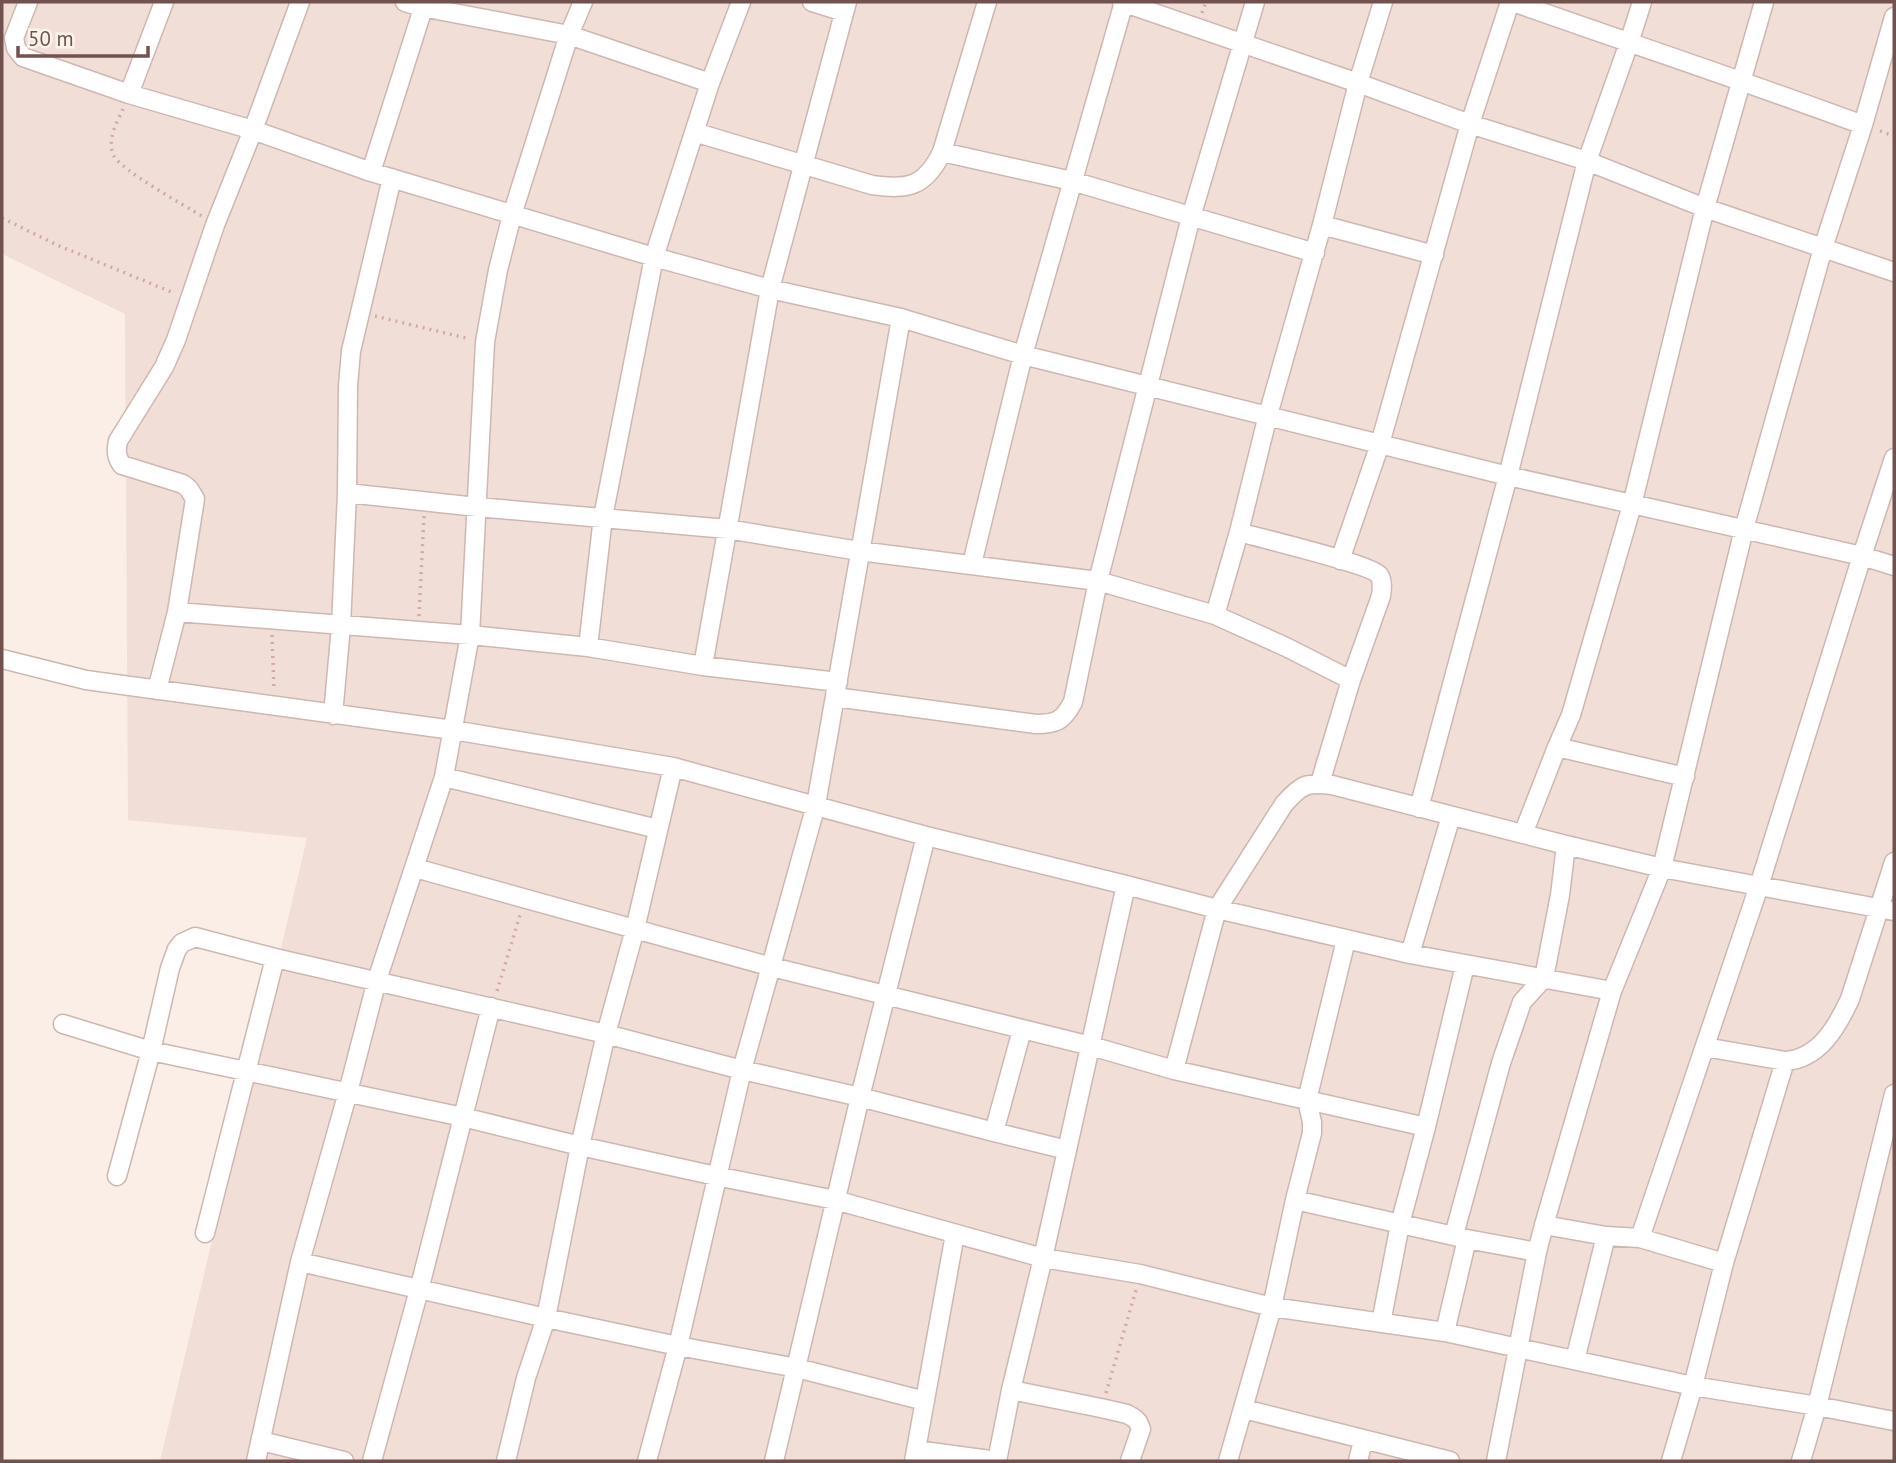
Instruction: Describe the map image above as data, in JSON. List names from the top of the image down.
{
  "scale_bar": "50 m"
}
